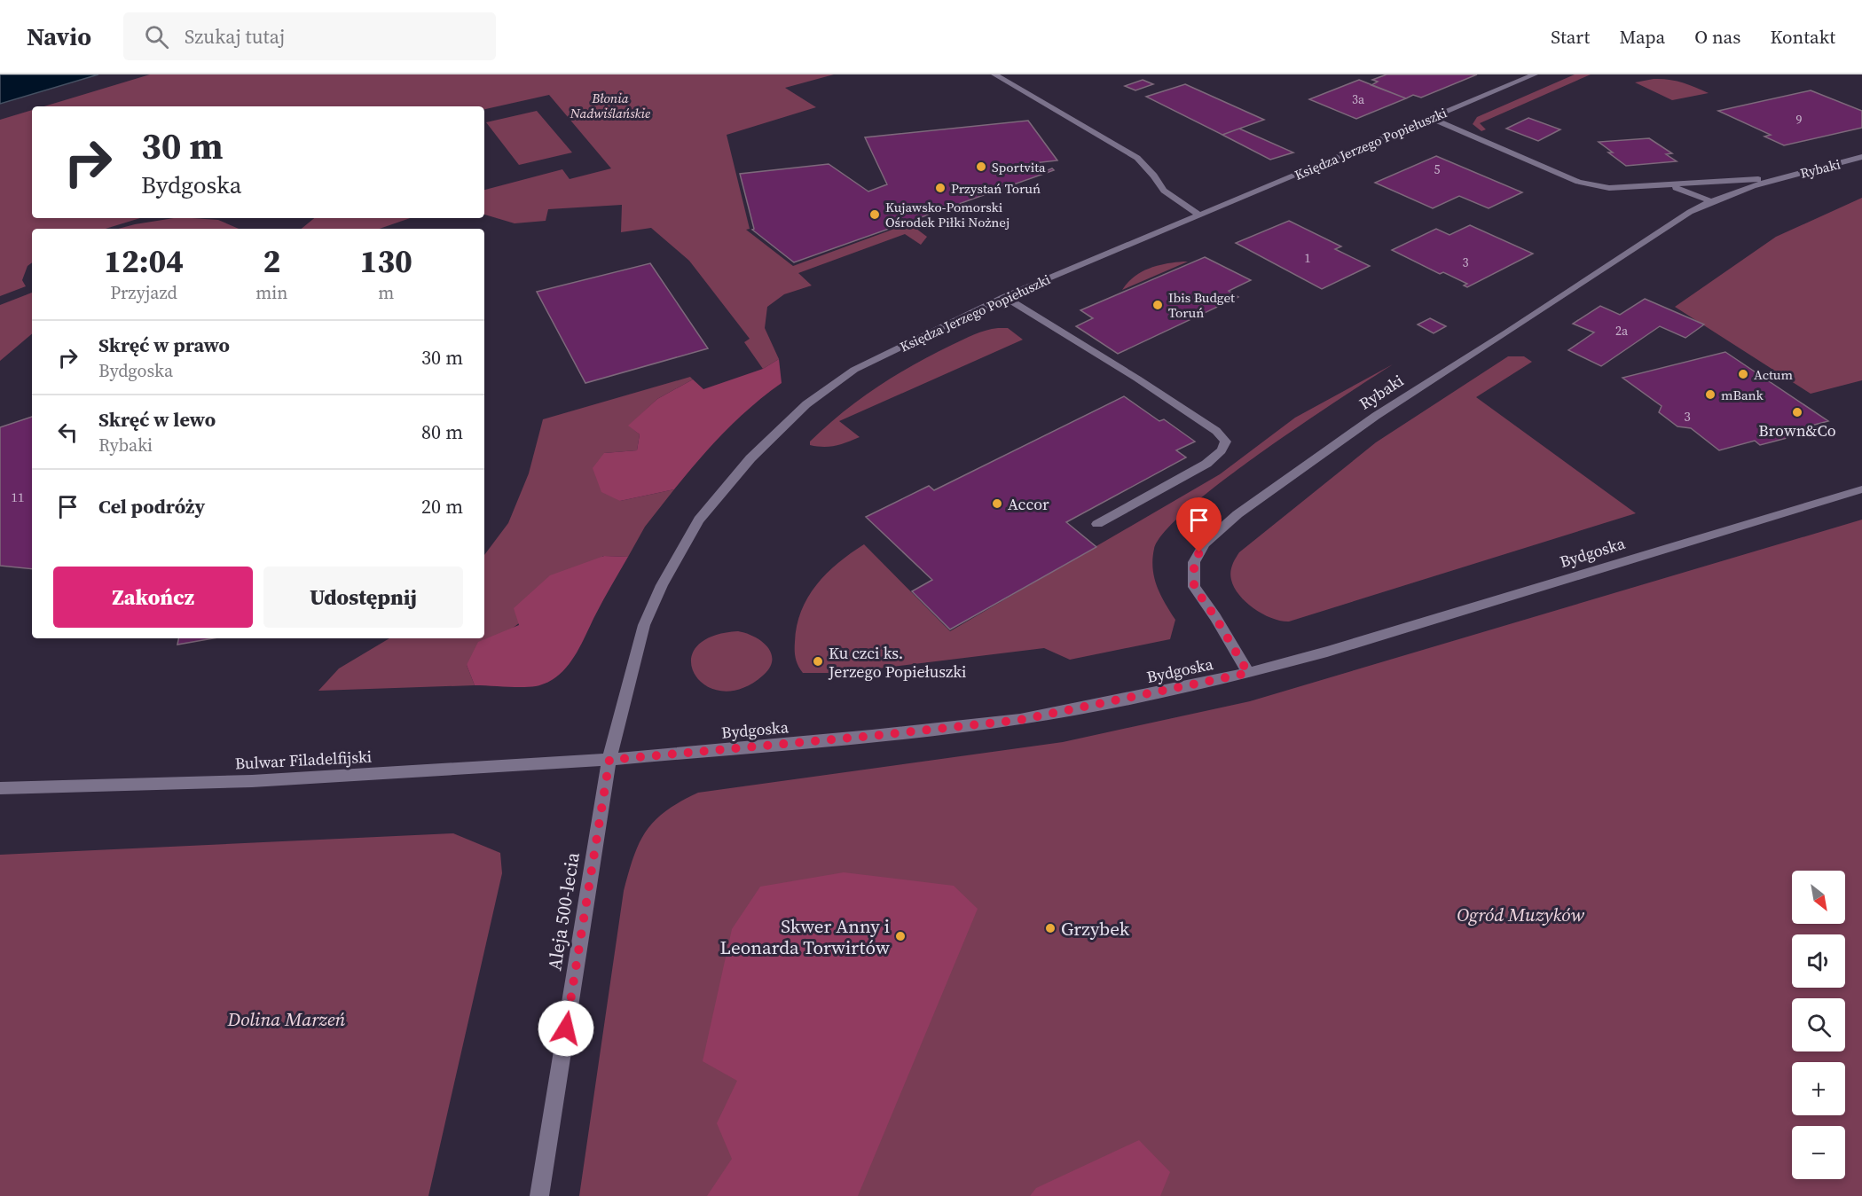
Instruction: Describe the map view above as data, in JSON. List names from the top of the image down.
{
  "streets": {
    "street": [
      "Księdza Jerzego Popiełuszki",
      "Rybaki",
      "Bydgoska",
      "Bulwar Filadelfijski",
      "Aleja 500-lecia"
    ]
  },
  "crossings": [
    ["Księdza Jerzego Popiełuszki", "Rybaki"],
    ["Księdza Jerzego Popiełuszki", "Bydgoska"],
    ["Księdza Jerzego Popiełuszki", "Bulwar Filadelfijski"],
    ["Księdza Jerzego Popiełuszki", "Aleja 500-lecia"],
    ["Rybaki", "Bydgoska"],
    ["Bydgoska", "Bulwar Filadelfijski"],
    ["Bydgoska", "Aleja 500-lecia"],
    ["Bulwar Filadelfijski", "Aleja 500-lecia"]
  ],
  "parks": ["Błonia Nadwiślańskie", "Ogród Muzyków", "Dolina Marzeń"],
  "places": [
    "Sportvita",
    "Przystań Toruń",
    "Kujawsko-Pomorski Ośrodek Piłki Nożnej",
    "Ibis Budget Toruń",
    "Actum",
    "mBank",
    "Brown&Co",
    "Accor",
    "Ku czci ks. Jerzego Popiełuszki",
    "Grzybek",
    "Skwer Anny i Leonarda Torwirtów"
  ],
  "house_numbers": [
    "3a",
    "9",
    "5",
    "1",
    "3",
    "2a",
    "3",
    "11"
  ],
  "north": "bottom right",
  "page": {
    "header": "Navio",
    "search": "Szukaj tutaj",
    "nav": [
      "Start",
      "Mapa",
      "O nas",
      "Kontakt"
    ],
    "turn": ["30 m", "Bydgoska"],
    "eta": [
      "12:04",
      "Przyjazd",
      "2",
      "min",
      "130",
      "m"
    ],
    "list": [
      {
        "name": "Skręć w prawo",
        "note": "Bydgoska",
        "value": "30 m"
      },
      {
        "name": "Skręć w lewo",
        "note": "Rybaki",
        "value": "80 m"
      },
      {
        "name": "Cel podróży",
        "value": "20 m"
      }
    ],
    "buttons": ["Zakończ", "Udostępnij"],
    "map_buttons": ["+", "−"]
  }
}
